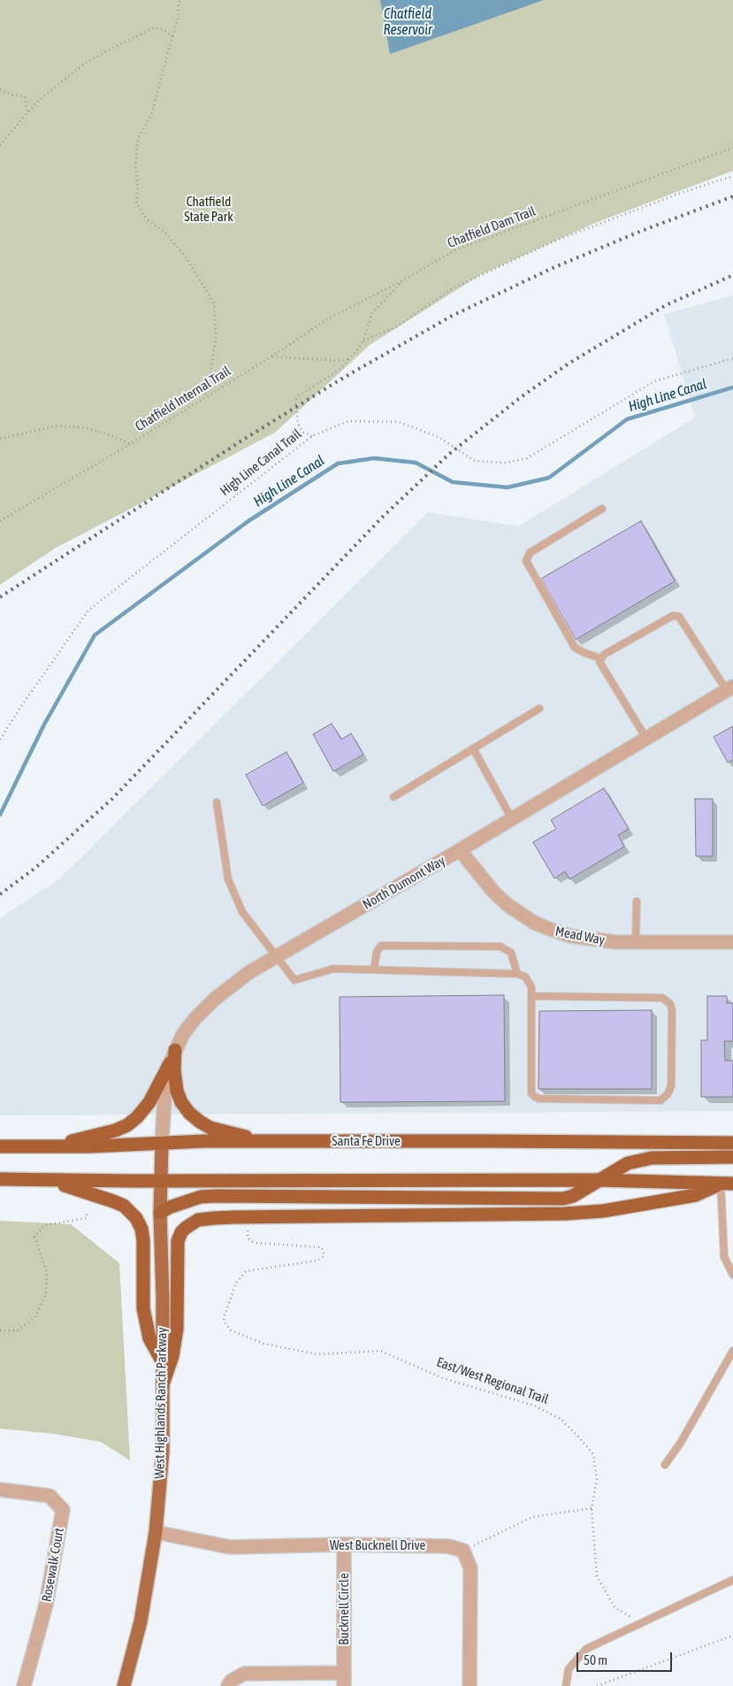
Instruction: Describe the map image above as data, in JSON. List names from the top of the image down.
{
  "streets": {
    "highway": ["Santa Fe Drive"],
    "main road": ["West Highlands Ranch Parkway"],
    "street": [
      "North Dumont Way",
      "Mead Way",
      "West Bucknell Drive",
      "Rosewalk Court",
      "Bucknell Circle"
    ],
    "path": [
      "Chatfield Dam Trail",
      "Chatfield Internal Trail",
      "High Line Canal Trail",
      "East/West Regional Trail"
    ]
  },
  "crossings": [
    ["Chatfield Dam Trail", "Chatfield Internal Trail"],
    ["North Dumont Way", "Mead Way"],
    ["North Dumont Way", "Santa Fe Drive"],
    ["North Dumont Way", "West Highlands Ranch Parkway"],
    ["Santa Fe Drive", "West Highlands Ranch Parkway"],
    ["West Highlands Ranch Parkway", "West Bucknell Drive"],
    ["West Bucknell Drive", "Bucknell Circle"]
  ],
  "water": ["Chatfield Reservoir", "High Line Canal"],
  "parks": ["Chatfield State Park"],
  "scale_bar": "50 m"
}
